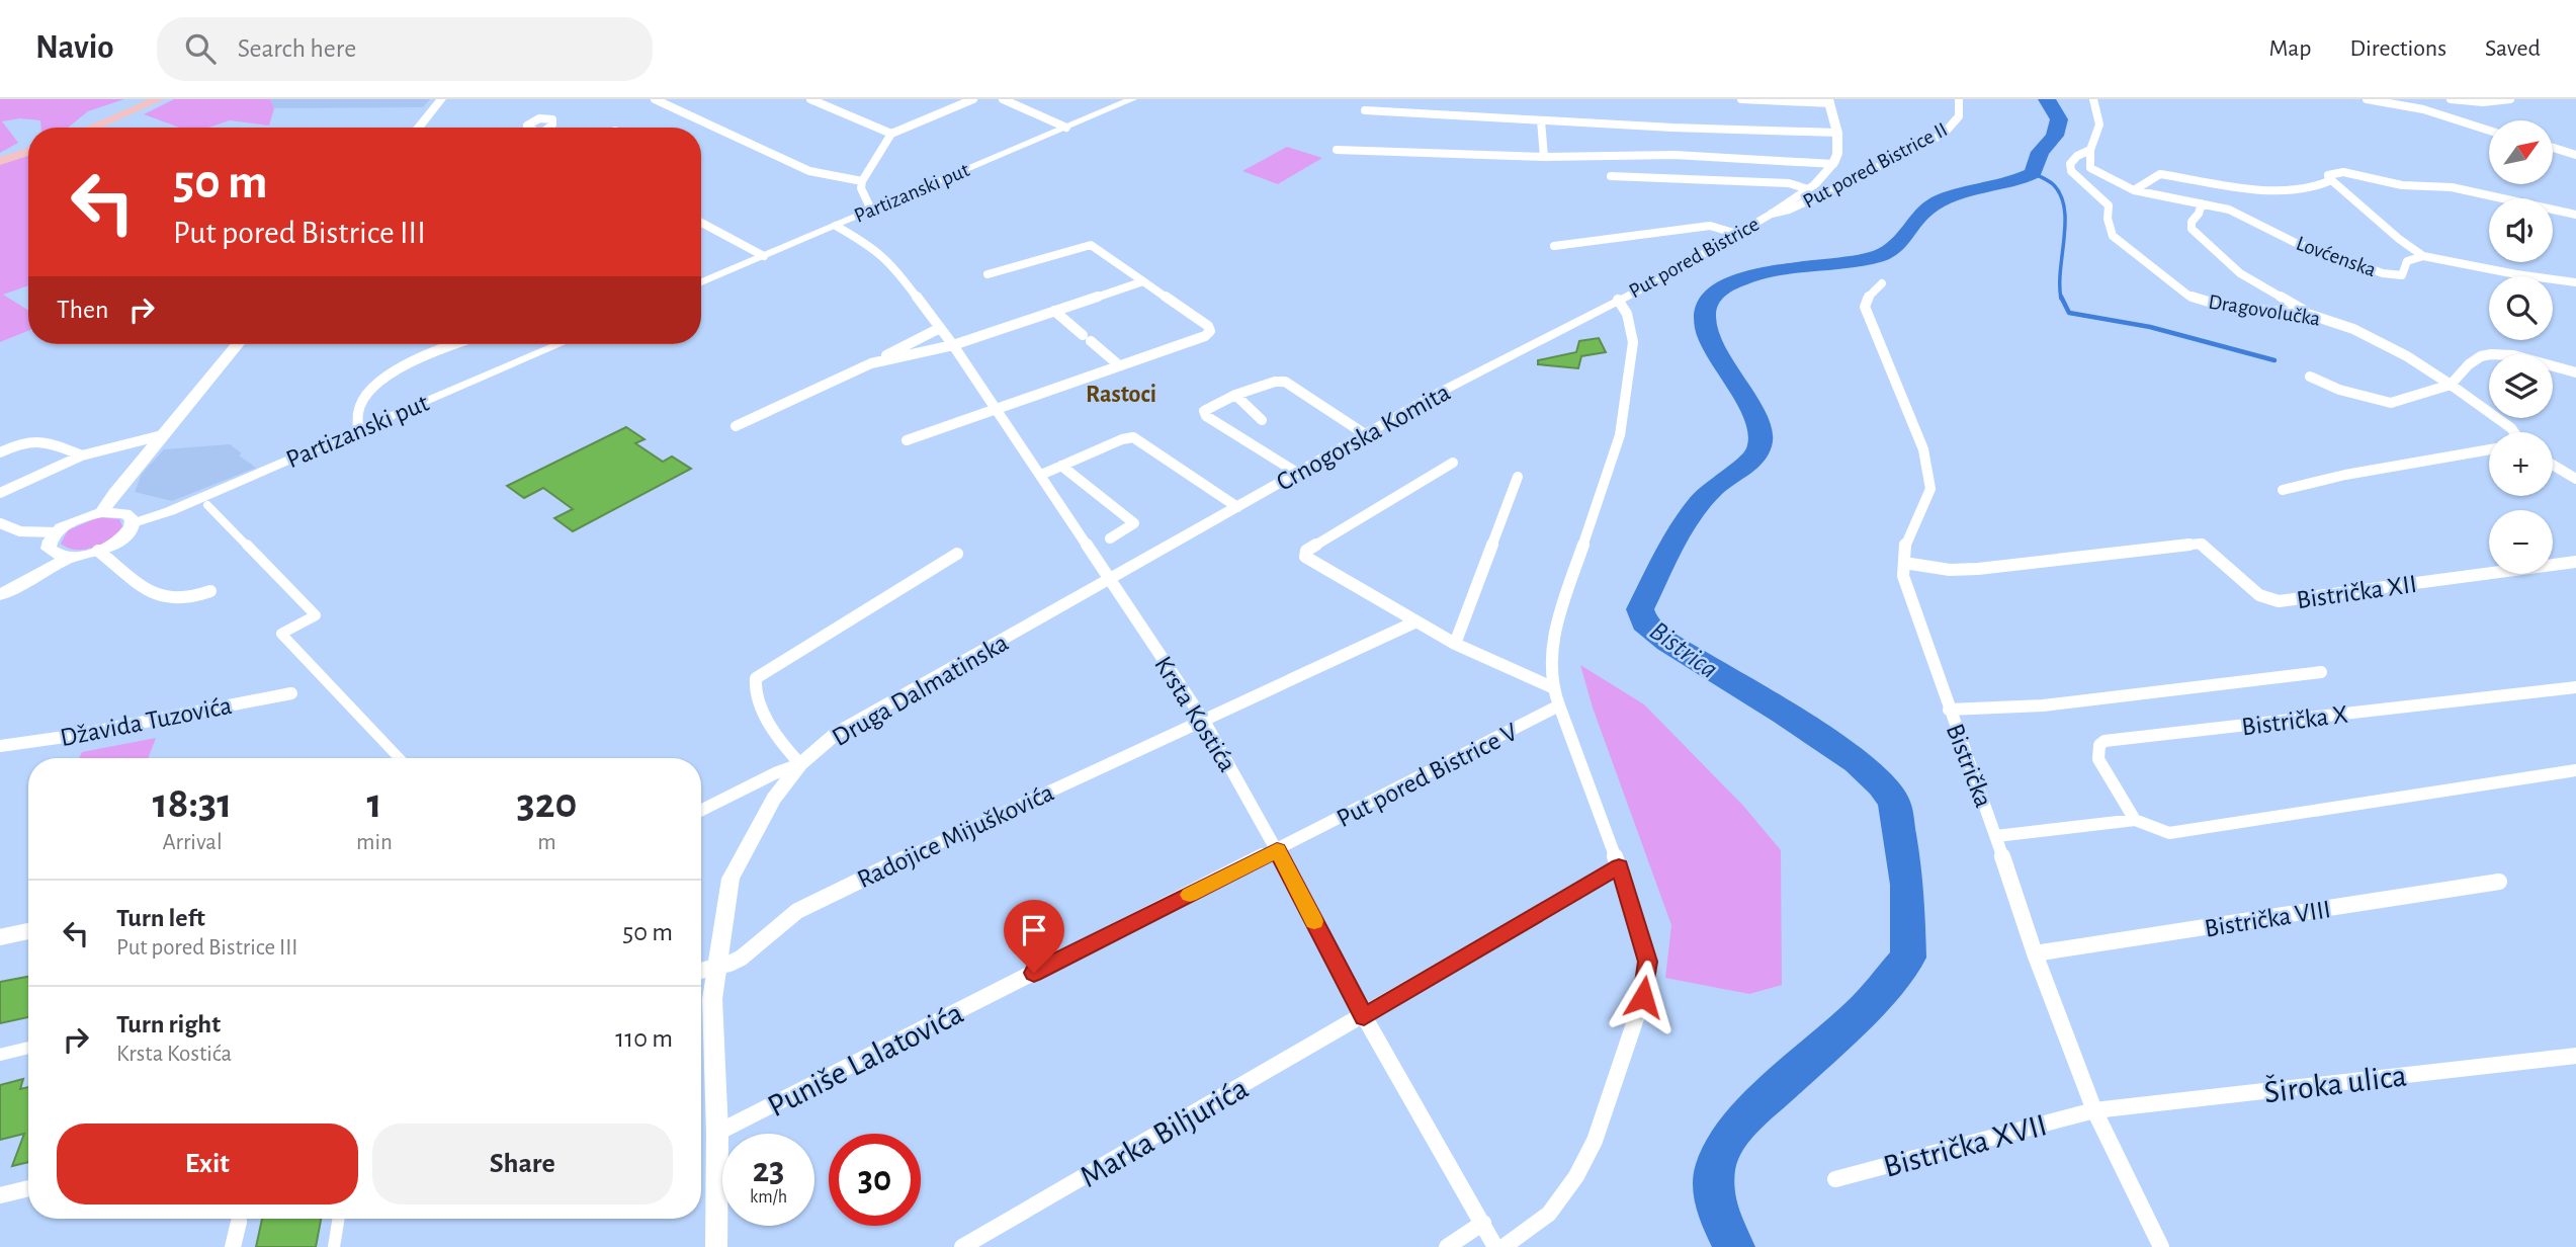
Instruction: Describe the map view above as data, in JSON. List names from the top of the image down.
{
  "streets": {
    "street": [
      "Put pored Bistrice II",
      "Partizanski put",
      "Lovćenska",
      "Put pored Bistrice",
      "Dragovolučka",
      "Crnogorska Komita",
      "Bistrička XII",
      "Druga Dalmatinska",
      "Krsta Kostića",
      "Bistrička X",
      "Džavida Tuzovića",
      "Bistrička",
      "Put pored Bistrice V",
      "Radojice Mijuškovića",
      "Bistrička VIII",
      "Puniše Lalatovića",
      "Široka ulica",
      "Marka Biljurića",
      "Bistrička XVII"
    ]
  },
  "crossings": [
    ["Put pored Bistrice II", "Put pored Bistrice"],
    ["Partizanski put", "Krsta Kostića"],
    ["Lovćenska", "Dragovolučka"],
    ["Put pored Bistrice", "Crnogorska Komita"],
    ["Crnogorska Komita", "Druga Dalmatinska"],
    ["Crnogorska Komita", "Krsta Kostića"],
    ["Bistrička XII", "Bistrička"],
    ["Druga Dalmatinska", "Krsta Kostića"],
    ["Druga Dalmatinska", "Radojice Mijuškovića"],
    ["Druga Dalmatinska", "Puniše Lalatovića"],
    ["Krsta Kostića", "Put pored Bistrice V"],
    ["Krsta Kostića", "Radojice Mijuškovića"],
    ["Krsta Kostića", "Puniše Lalatovića"],
    ["Krsta Kostića", "Marka Biljurića"],
    ["Bistrička", "Bistrička VIII"],
    ["Bistrička", "Široka ulica"],
    ["Bistrička", "Bistrička XVII"],
    ["Put pored Bistrice V", "Puniše Lalatovića"],
    ["Široka ulica", "Bistrička XVII"]
  ],
  "districts": ["Rastoci"],
  "water": ["Bistrica"],
  "north": "top right",
  "page": {
    "header": "Navio",
    "search": "Search here",
    "nav": ["Map", "Directions", "Saved"],
    "map_buttons": ["+", "−"],
    "turn": ["50 m", "Put pored Bistrice III"],
    "then": "Then",
    "eta": [
      "18:31",
      "Arrival",
      "1",
      "min",
      "320",
      "m"
    ],
    "list": [
      {
        "name": "Turn left",
        "note": "Put pored Bistrice III",
        "value": "50 m"
      },
      {
        "name": "Turn right",
        "note": "Krsta Kostića",
        "value": "110 m"
      }
    ],
    "buttons": ["Exit", "Share"],
    "speed": "23 km/h",
    "limit": "30"
  }
}
